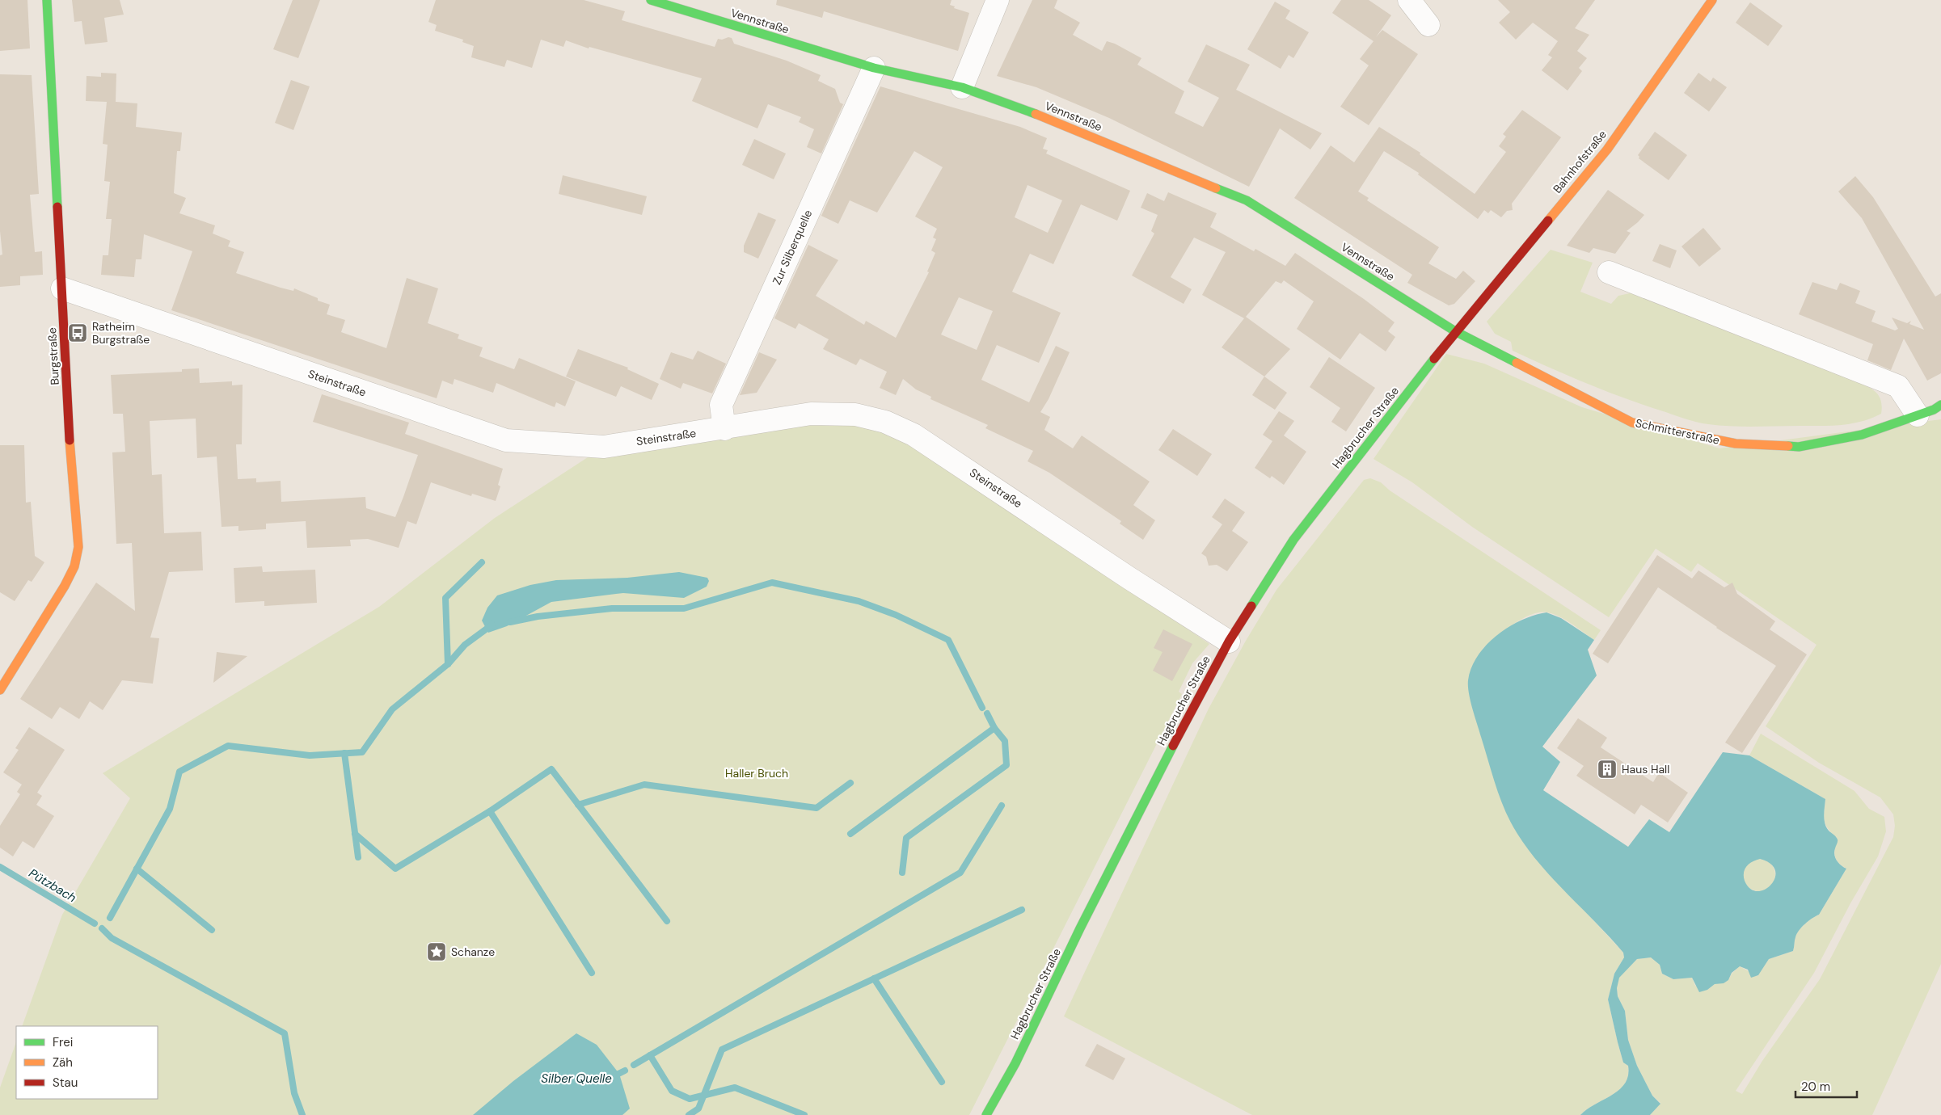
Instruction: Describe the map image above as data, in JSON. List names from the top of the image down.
{
  "streets": {
    "street": [
      "Vennstraße",
      "Bahnhofstraße",
      "Zur Silberquelle",
      "Burgstraße",
      "Steinstraße",
      "Hagbrucher Straße",
      "Schmitterstraße"
    ]
  },
  "crossings": [
    ["Vennstraße", "Bahnhofstraße"],
    ["Vennstraße", "Zur Silberquelle"],
    ["Vennstraße", "Hagbrucher Straße"],
    ["Vennstraße", "Schmitterstraße"],
    ["Bahnhofstraße", "Hagbrucher Straße"],
    ["Bahnhofstraße", "Schmitterstraße"],
    ["Zur Silberquelle", "Steinstraße"],
    ["Burgstraße", "Steinstraße"],
    ["Steinstraße", "Hagbrucher Straße"],
    ["Hagbrucher Straße", "Schmitterstraße"]
  ],
  "water": ["Pützbach", "Silber Quelle"],
  "parks": ["Haller Bruch"],
  "places": {
    "bus stop": ["Ratheim Burgstraße"],
    "building": ["Haus Hall"],
    "place": ["Schanze"]
  },
  "legend": ["Frei", "Zäh", "Stau"],
  "scale_bar": "20 m"
}
